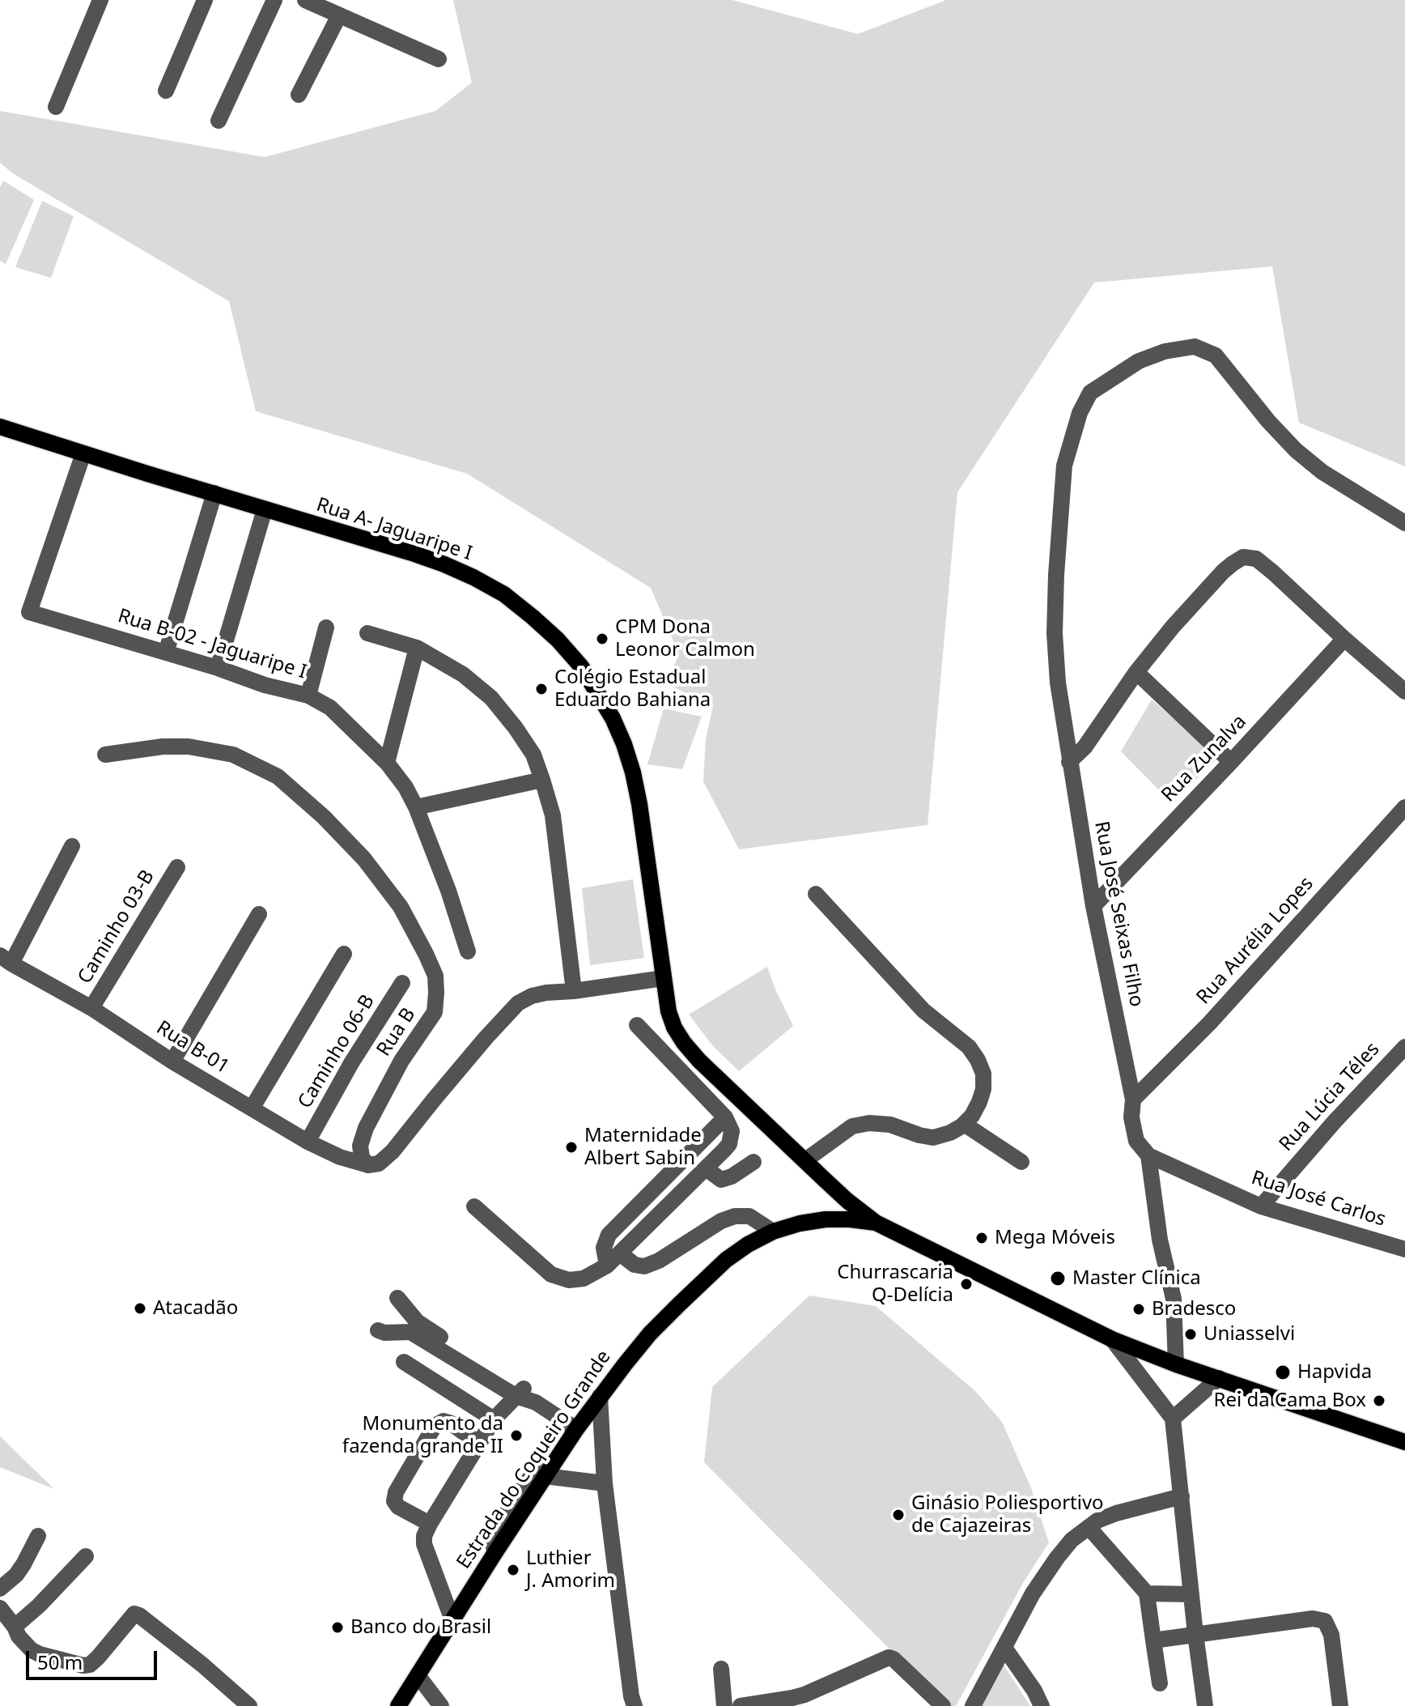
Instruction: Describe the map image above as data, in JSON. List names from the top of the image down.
{
  "streets": {
    "main road": ["Rua A- Jaguaripe I", "Estrada do Coqueiro Grande"],
    "street": [
      "Rua B-02 - Jaguaripe I",
      "Rua Zunalva",
      "Rua José Seixas Filho",
      "Caminho 03-B",
      "Rua Aurélia Lopes",
      "Rua B",
      "Rua B-01",
      "Caminho 06-B",
      "Rua Lúcia Téles",
      "Rua José Carlos"
    ]
  },
  "crossings": [
    ["Rua A- Jaguaripe I", "Rua B-02 - Jaguaripe I"],
    ["Rua A- Jaguaripe I", "Estrada do Coqueiro Grande"],
    ["Rua Zunalva", "Rua José Seixas Filho"],
    ["Rua José Seixas Filho", "Rua Aurélia Lopes"],
    ["Rua José Seixas Filho", "Rua José Carlos"],
    ["Rua José Seixas Filho", "Estrada do Coqueiro Grande"],
    ["Caminho 03-B", "Rua B-01"],
    ["Rua B", "Rua B-01"],
    ["Rua B-01", "Caminho 06-B"],
    ["Rua Lúcia Téles", "Rua José Carlos"]
  ],
  "places": [
    "CPM Dona Leonor Calmon",
    "Colégio Estadual Eduardo Bahiana",
    "Maternidade Albert Sabin",
    "Mega Móveis",
    "Master Clínica",
    "Churrascaria Q-Delícia",
    "Atacadão",
    "Bradesco",
    "Uniasselvi",
    "Hapvida",
    "Rei da Cama Box",
    "Monumento da fazenda grande II",
    "Ginásio Poliesportivo de Cajazeiras",
    "Luthier J. Amorim",
    "Banco do Brasil"
  ],
  "scale_bar": "50 m"
}
